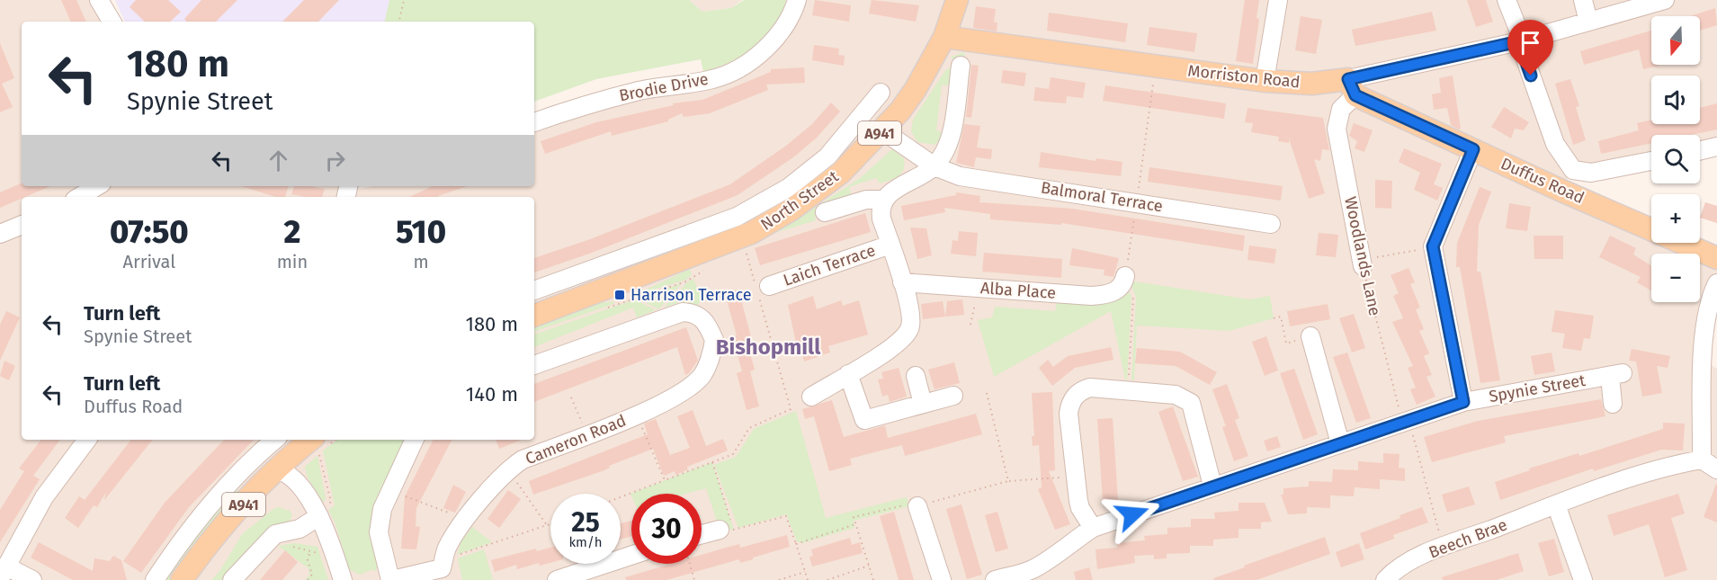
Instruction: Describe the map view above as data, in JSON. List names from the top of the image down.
{
  "streets": {
    "main road": [
      "Morriston Road",
      "A941",
      "Duffus Road",
      "North Street"
    ],
    "street": [
      "Brodie Drive",
      "Balmoral Terrace",
      "Woodlands Lane",
      "Laich Terrace",
      "Alba Place",
      "Spynie Street",
      "Cameron Road",
      "Beech Brae"
    ]
  },
  "crossings": [
    ["Morriston Road", "Duffus Road"],
    ["Morriston Road", "North Street"],
    ["Morriston Road", "Woodlands Lane"],
    ["Duffus Road", "Woodlands Lane"],
    ["Balmoral Terrace", "North Street"],
    ["Woodlands Lane", "Spynie Street"],
    ["Woodlands Lane", "Beech Brae"]
  ],
  "districts": ["Bishopmill"],
  "places": {
    "transit": ["Harrison Terrace"]
  },
  "north": "bottom",
  "page": {
    "map_buttons": ["+", "−"],
    "turn": ["180 m", "Spynie Street"],
    "eta": [
      "07:50",
      "Arrival",
      "2",
      "min",
      "510",
      "m"
    ],
    "list": [
      {
        "name": "Turn left",
        "note": "Spynie Street",
        "value": "180 m"
      },
      {
        "name": "Turn left",
        "note": "Duffus Road",
        "value": "140 m"
      }
    ],
    "speed": "25 km/h",
    "limit": "30"
  }
}
